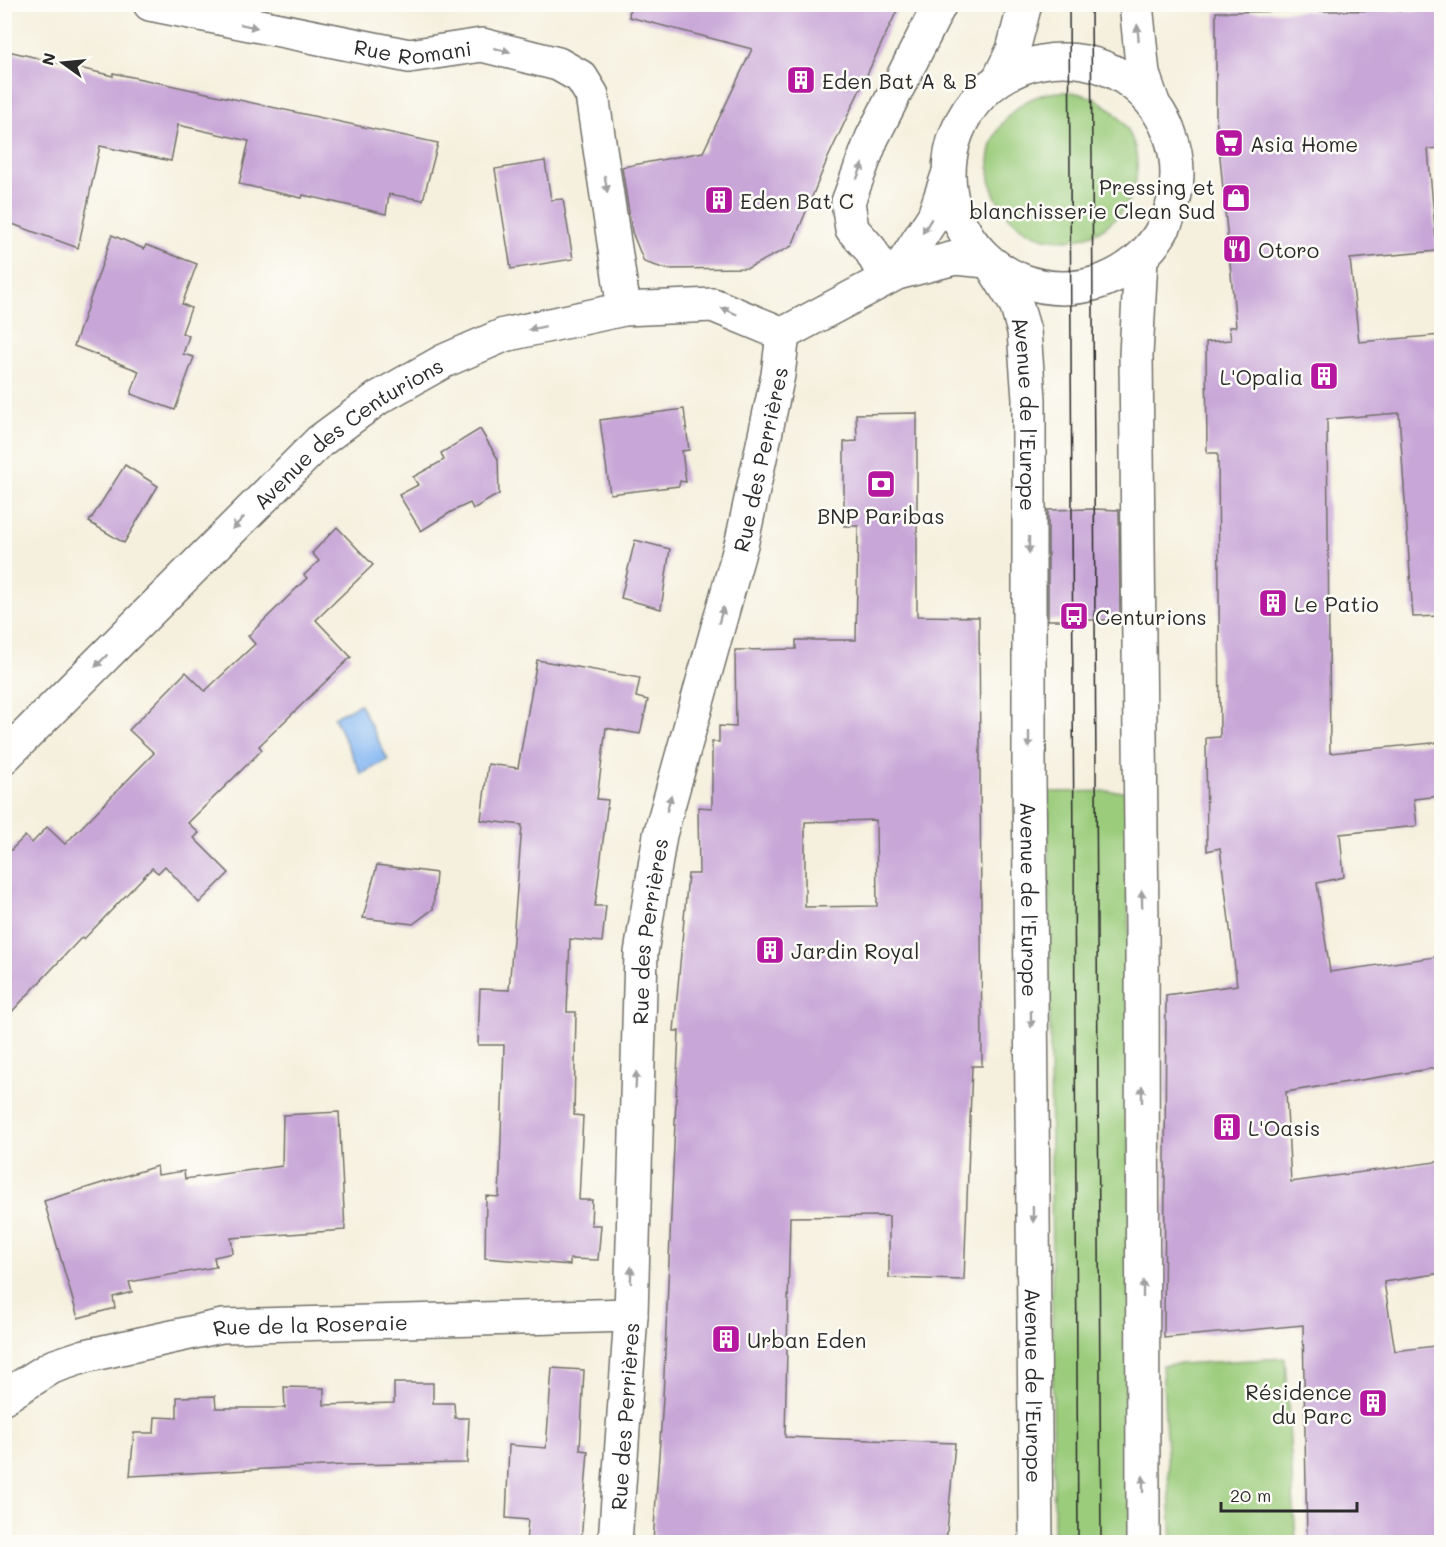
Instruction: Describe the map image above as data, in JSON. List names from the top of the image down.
{
  "streets": {
    "street": [
      "Rue Romani",
      "Avenue de l'Europe",
      "Avenue des Centurions",
      "Rue des Perrières",
      "Rue de la Roseraie"
    ]
  },
  "crossings": [
    ["Rue Romani", "Avenue des Centurions"],
    ["Avenue des Centurions", "Rue des Perrières"],
    ["Rue des Perrières", "Rue de la Roseraie"]
  ],
  "one_way": ["Rue Romani", "Avenue des Centurions", "Rue des Perrières"],
  "places": {
    "building": [
      "Eden Bat A & B",
      "Eden Bat C",
      "L'Opalia",
      "Le Patio",
      "Jardin Royal",
      "L'Oasis",
      "Urban Eden",
      "Résidence du Parc"
    ],
    "supermarket": ["Asia Home"],
    "shop": ["Pressing et blanchisserie Clean Sud"],
    "restaurant": ["Otoro"],
    "bank": ["BNP Paribas"],
    "bus stop": ["Centurions"]
  },
  "scale_bar": "20 m",
  "north": "left"
}
